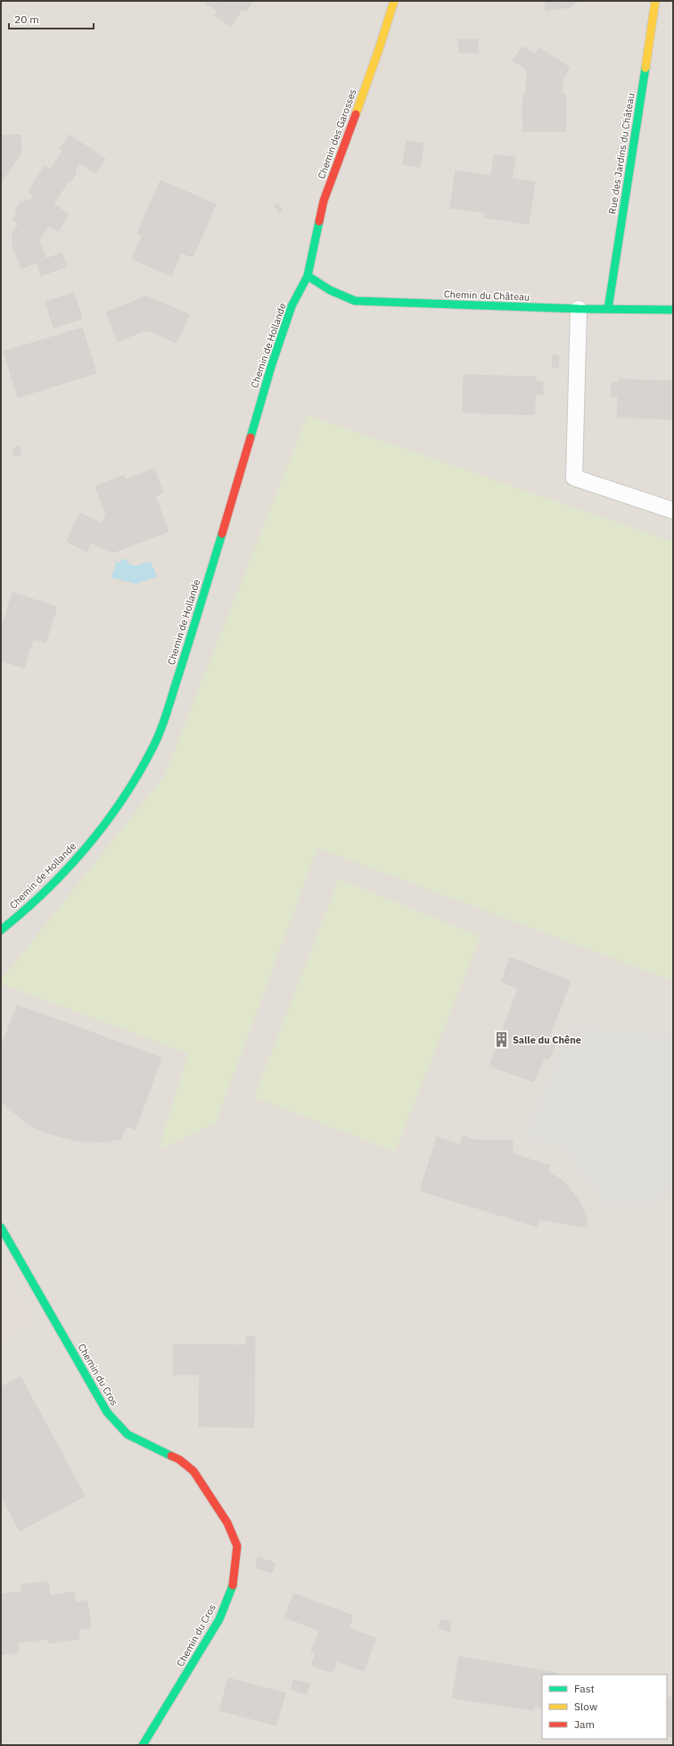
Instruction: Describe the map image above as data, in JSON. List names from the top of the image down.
{
  "streets": {
    "street": [
      "Chemin des Garosses",
      "Rue des Jardins du Château",
      "Chemin du Château",
      "Chemin de Hollande",
      "Chemin du Cros"
    ]
  },
  "crossings": [
    ["Chemin des Garosses", "Chemin du Château"],
    ["Chemin des Garosses", "Chemin de Hollande"],
    ["Rue des Jardins du Château", "Chemin du Château"],
    ["Chemin du Château", "Chemin de Hollande"]
  ],
  "places": {
    "building": ["Salle du Chêne"]
  },
  "legend": ["Fast", "Slow", "Jam"],
  "scale_bar": "20 m"
}
